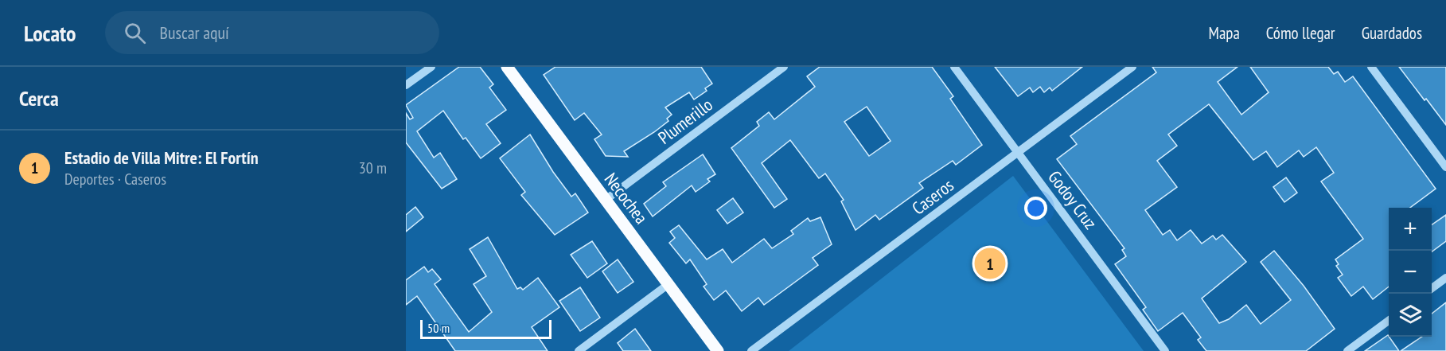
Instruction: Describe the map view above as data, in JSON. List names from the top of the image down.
{
  "streets": {
    "main road": ["Necochea"],
    "street": ["Plumerillo", "Caseros", "Godoy Cruz"]
  },
  "crossings": [
    ["Plumerillo", "Necochea"],
    ["Caseros", "Godoy Cruz"]
  ],
  "scale_bar": "50 m",
  "page": {
    "header": "Locato",
    "search": "Buscar aquí",
    "nav": ["Mapa", "Cómo llegar", "Guardados"],
    "heading": "Cerca",
    "list": [
      {
        "mark": "1",
        "name": "Estadio de Villa Mitre: El Fortín",
        "note": "Deportes · Caseros",
        "value": "30 m"
      }
    ],
    "map_buttons": ["+", "−"],
    "pins": "1",
    "scale": "50 m"
  }
}
